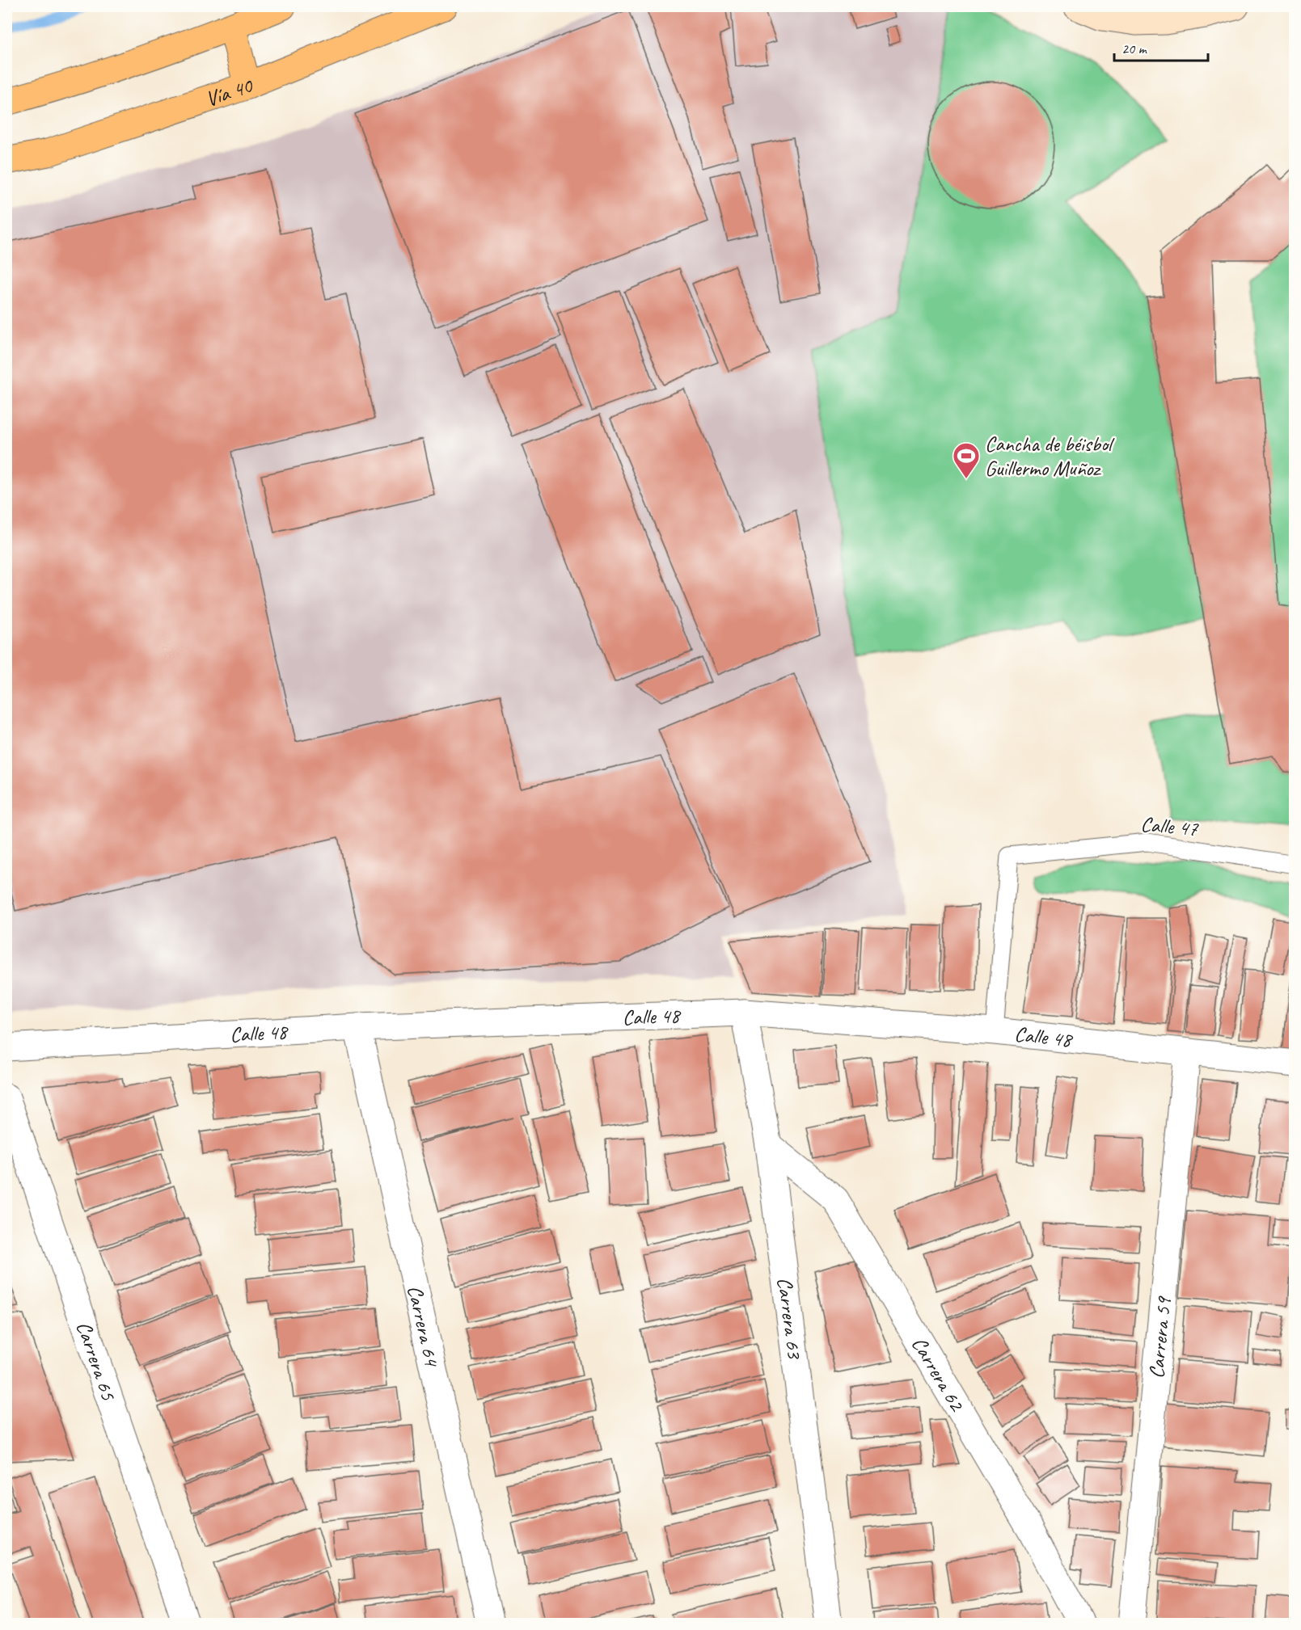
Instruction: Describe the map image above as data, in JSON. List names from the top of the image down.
{
  "streets": {
    "highway": ["Vía 40"],
    "street": [
      "Calle 48",
      "Carrera 63",
      "Carrera 64",
      "Carrera 59",
      "Carrera 65",
      "Carrera 62"
    ],
    "lane": ["Calle 47"]
  },
  "crossings": [
    ["Calle 47", "Calle 48"],
    ["Calle 48", "Carrera 63"],
    ["Calle 48", "Carrera 64"],
    ["Calle 48", "Carrera 59"],
    ["Carrera 63", "Carrera 62"]
  ],
  "places": {
    "sports": ["Cancha de béisbol Guillermo Muñoz"]
  },
  "scale_bar": "20 m"
}
